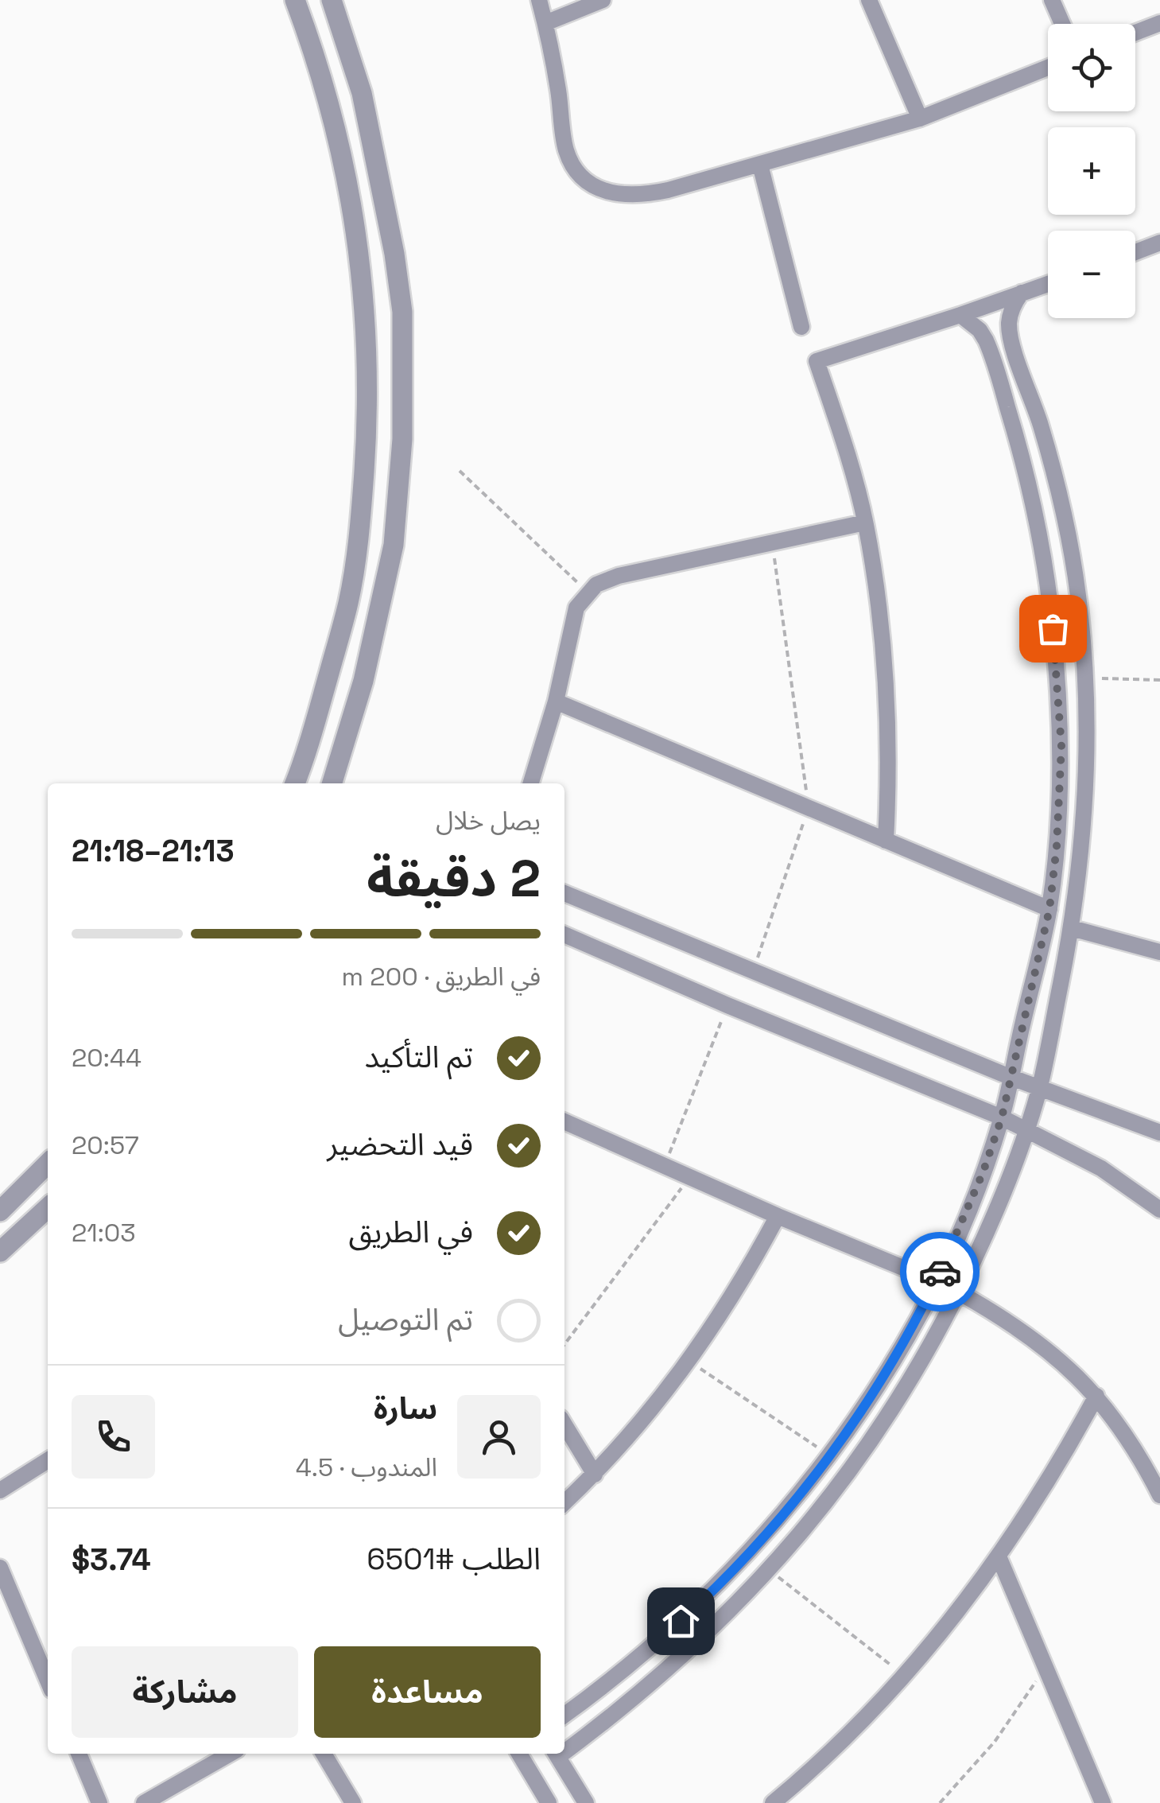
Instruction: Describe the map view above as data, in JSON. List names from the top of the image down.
{
  "page": {
    "map_buttons": ["+", "−"],
    "heading": ["2 دقيقة", "يصل خلال", "21:13–21:18"],
    "panel": [
      "سارة",
      "المندوب · 4.5",
      "الطلب #6501",
      "$3.74"
    ],
    "bar": "في الطريق · 200 m",
    "list": [
      ["تم التأكيد", "20:44"],
      ["قيد التحضير", "20:57"],
      ["في الطريق", "21:03"],
      "تم التوصيل"
    ],
    "buttons": ["مساعدة", "مشاركة"]
  }
}
